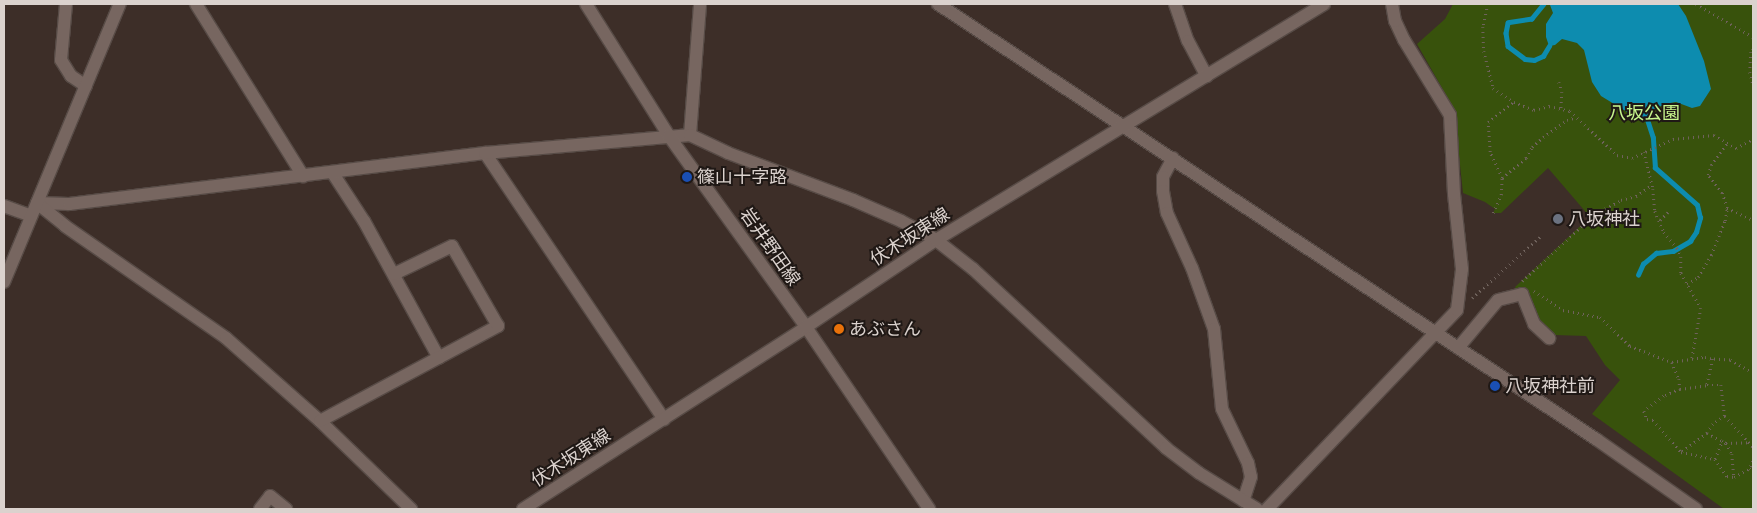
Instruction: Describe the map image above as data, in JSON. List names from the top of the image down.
{
  "streets": {
    "street": ["伏木坂東線", "岩井野田線"]
  },
  "crossings": [
    ["伏木坂東線", "岩井野田線"]
  ],
  "parks": ["八坂公園"],
  "places": [
    "篠山十字路",
    "八坂神社",
    "あぶさん",
    "八坂神社前"
  ]
}
